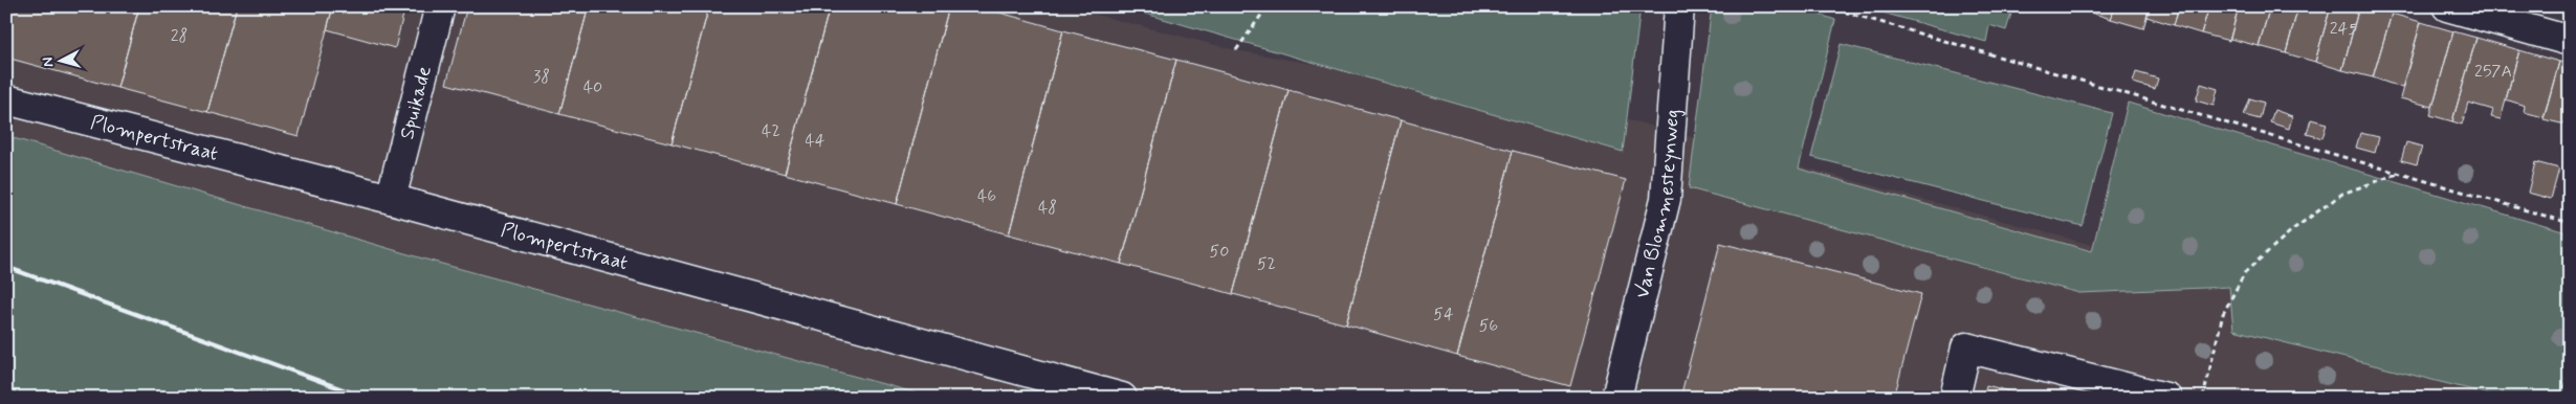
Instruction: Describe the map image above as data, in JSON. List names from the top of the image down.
{
  "streets": {
    "street": ["Spuikade", "Plompertstraat", "Van Blommesteynweg"]
  },
  "crossings": [
    ["Spuikade", "Plompertstraat"]
  ],
  "house_numbers": [
    "245",
    "28",
    "257A",
    "38",
    "40",
    "42",
    "44",
    "46",
    "48",
    "50",
    "52",
    "54",
    "56"
  ],
  "north": "left"
}
